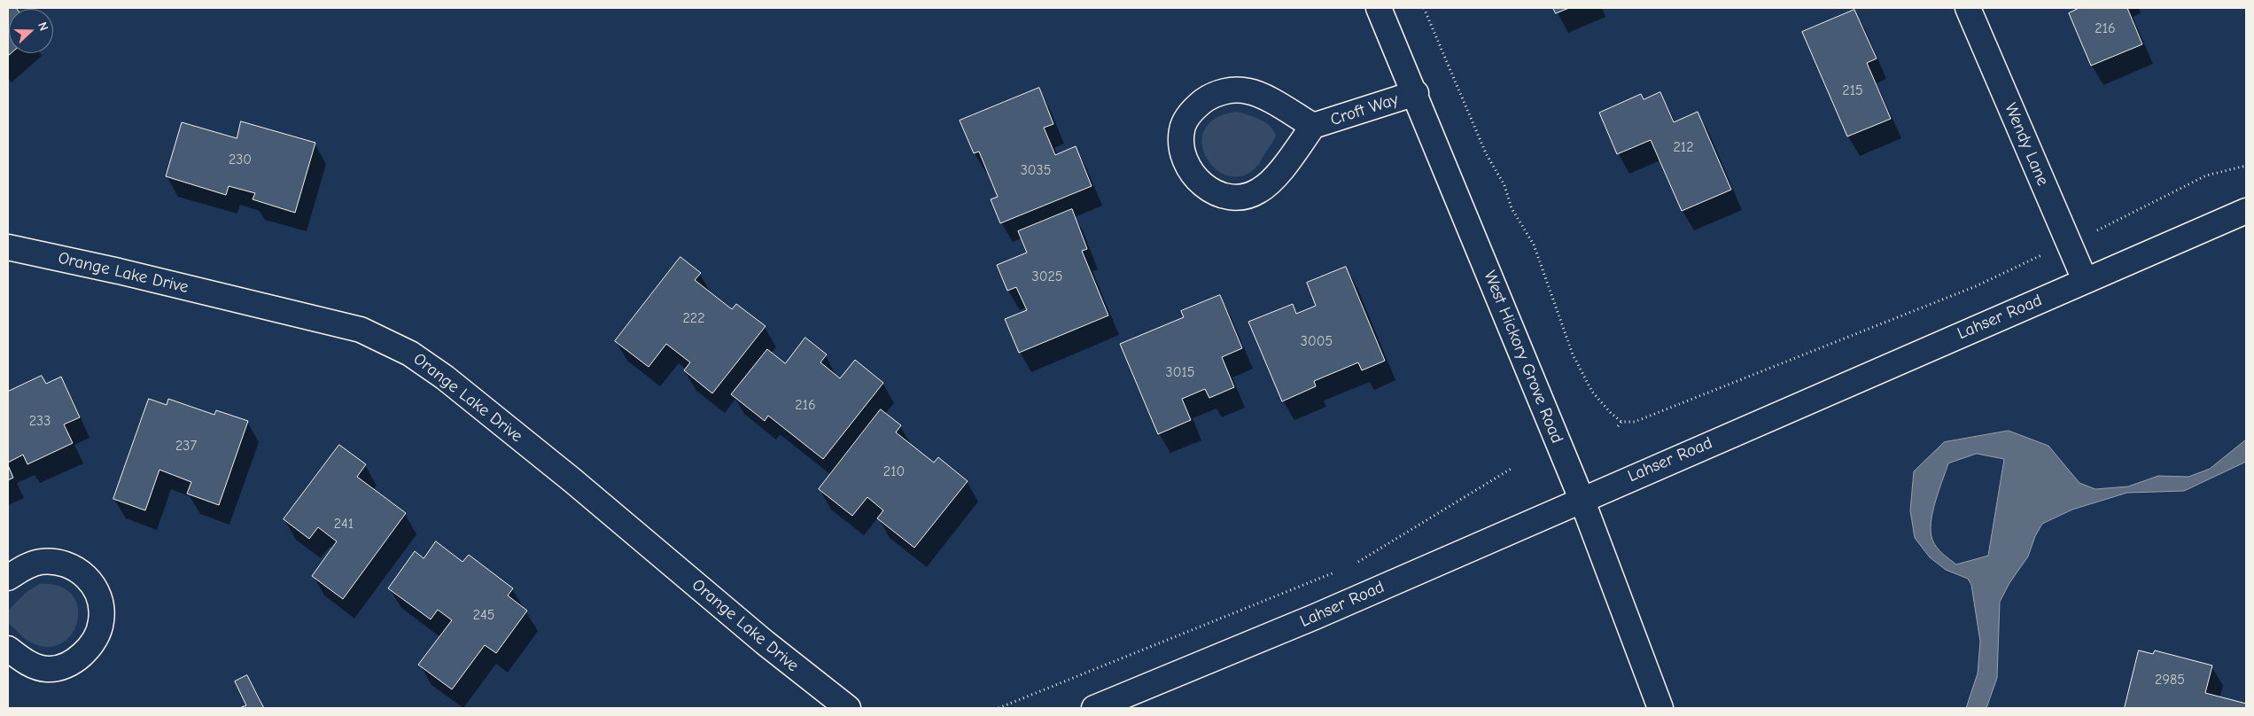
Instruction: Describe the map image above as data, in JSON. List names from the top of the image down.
{
  "streets": {
    "street": [
      "Croft Way",
      "Wendy Lane",
      "Orange Lake Drive",
      "Lahser Road",
      "West Hickory Grove Road"
    ]
  },
  "crossings": [
    ["Croft Way", "West Hickory Grove Road"],
    ["Wendy Lane", "Lahser Road"],
    ["Lahser Road", "West Hickory Grove Road"]
  ],
  "house_numbers": [
    "216",
    "215",
    "212",
    "230",
    "3035",
    "3025",
    "222",
    "3005",
    "3015",
    "216",
    "233",
    "237",
    "210",
    "241",
    "245",
    "2985"
  ],
  "north": "right"
}
